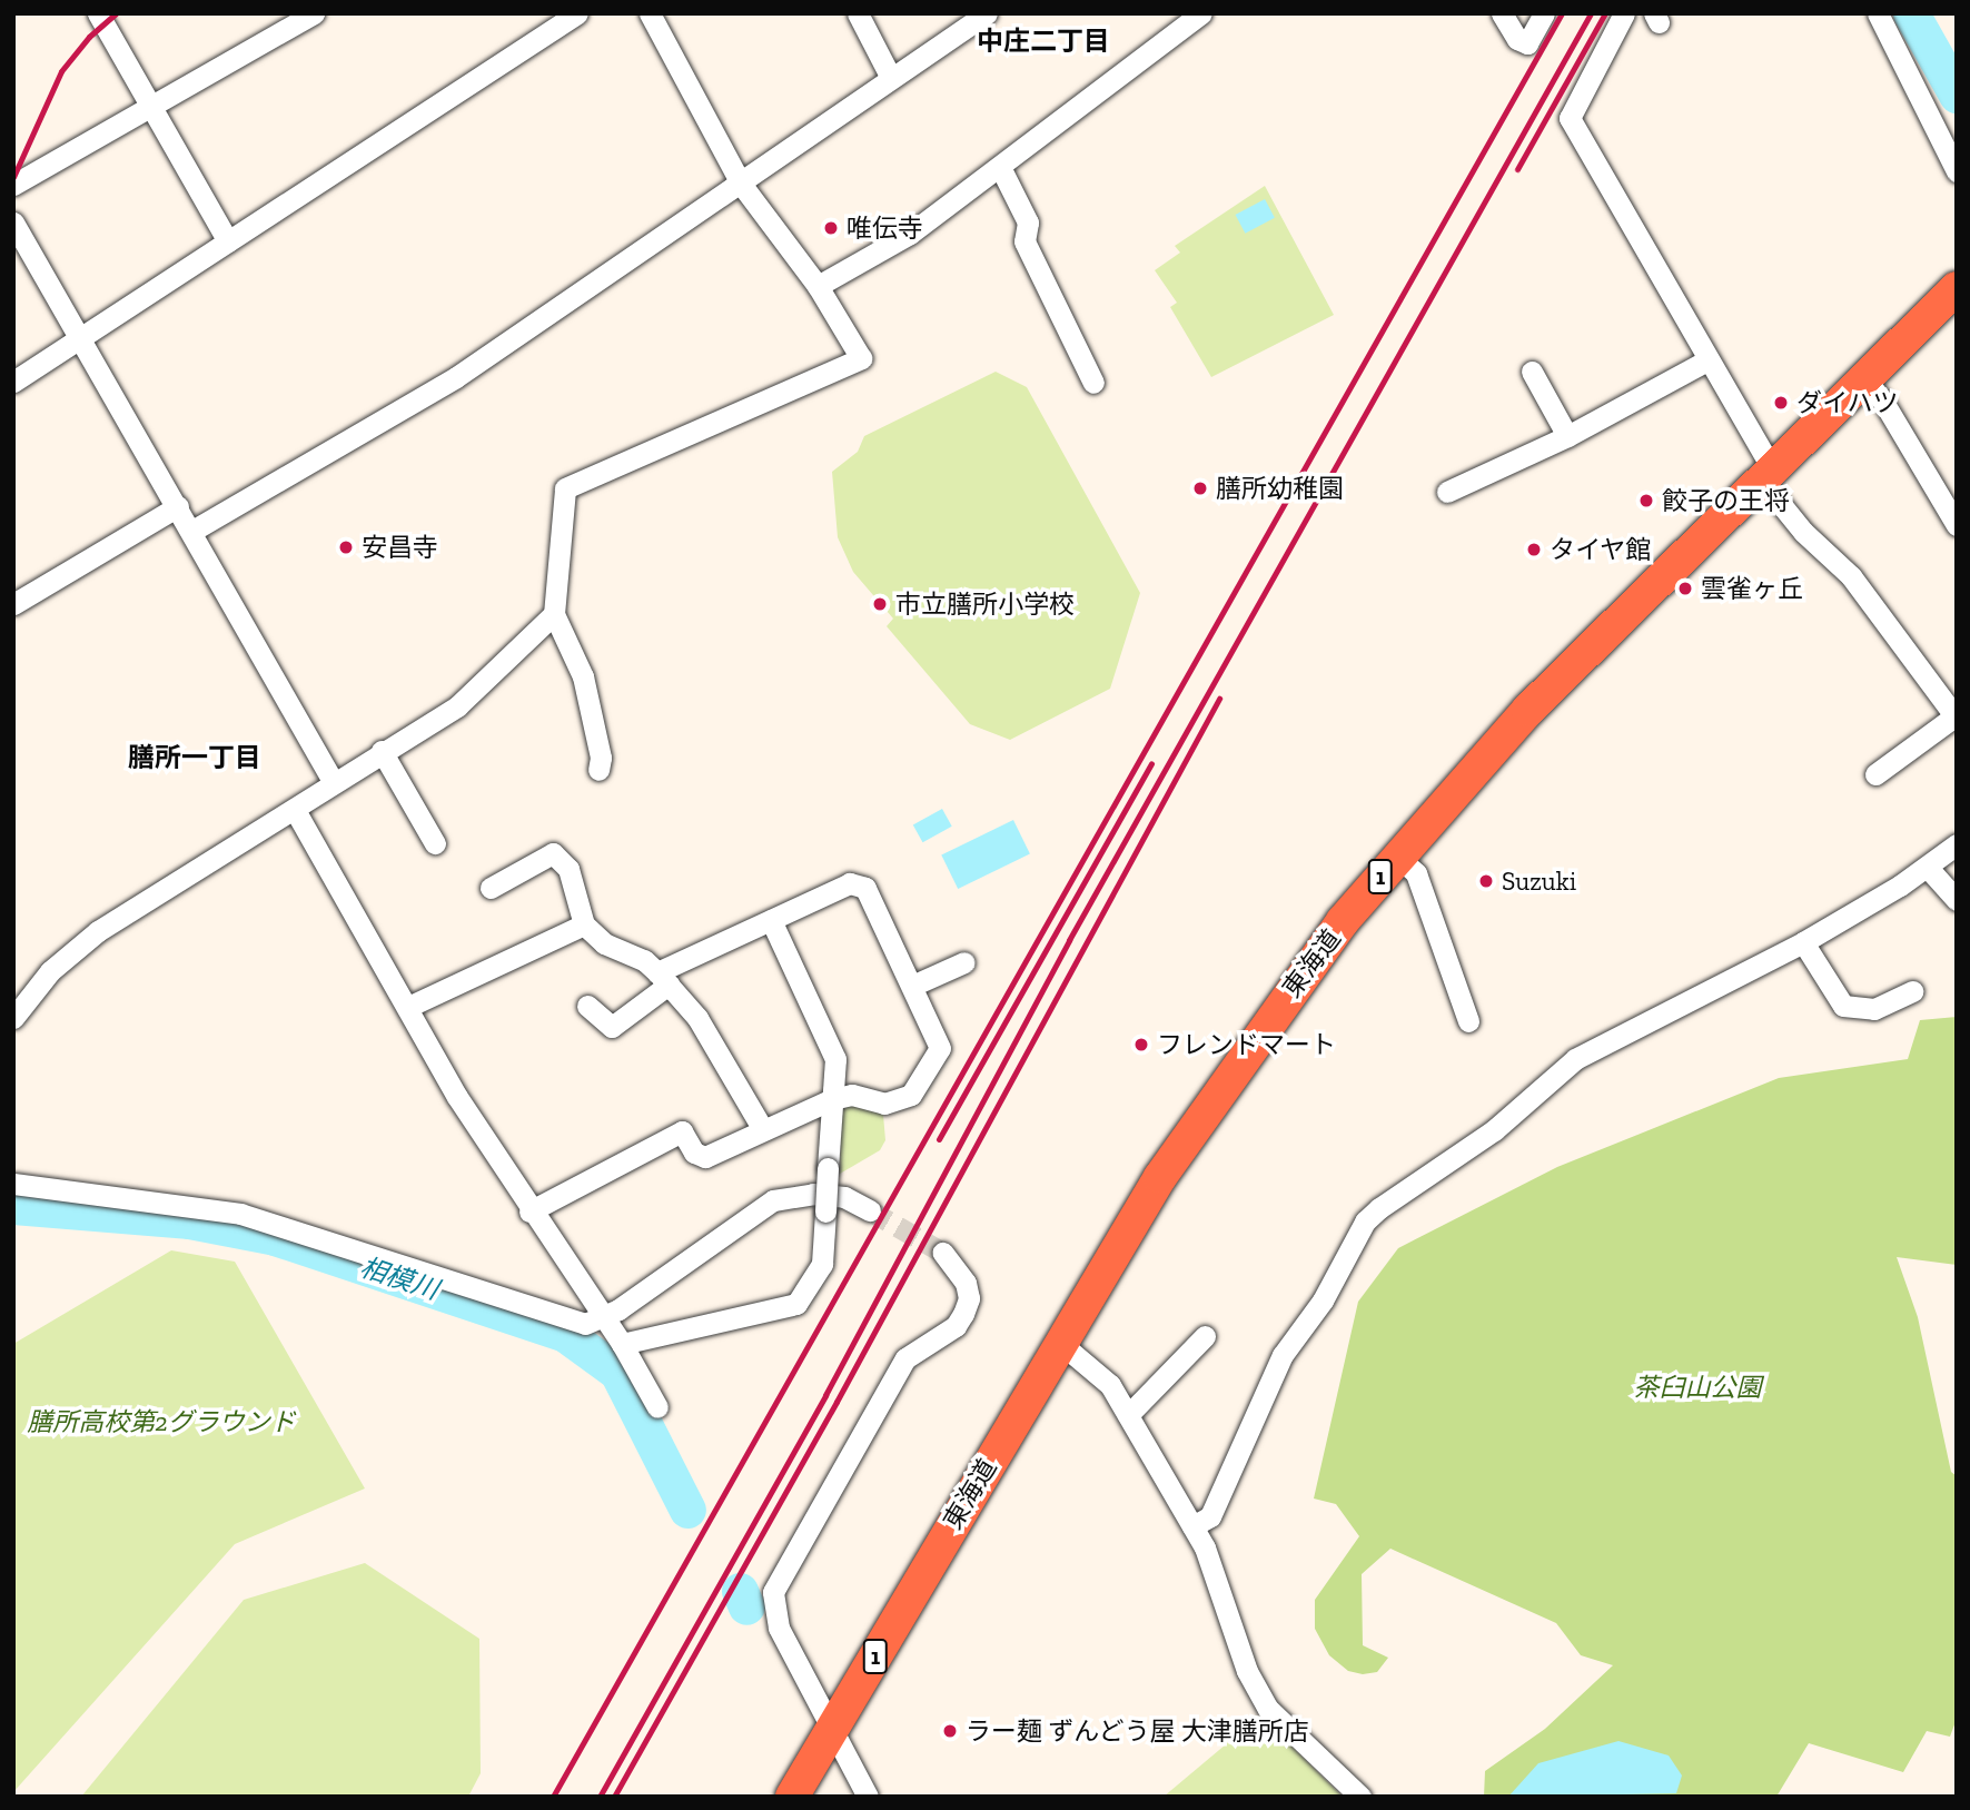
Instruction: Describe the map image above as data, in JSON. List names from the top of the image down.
{
  "streets": {
    "highway": ["1", "東海道"]
  },
  "districts": ["中庄二丁目", "膳所一丁目"],
  "water": ["相模川"],
  "parks": ["茶臼山公園", "膳所高校第2グラウンド"],
  "places": [
    "唯伝寺",
    "ダイハツ",
    "膳所幼稚園",
    "餃子の王将",
    "安昌寺",
    "タイヤ館",
    "雲雀ヶ丘",
    "市立膳所小学校",
    "Suzuki",
    "フレンドマート",
    "ラー麺 ずんどう屋 大津膳所店"
  ]
}
